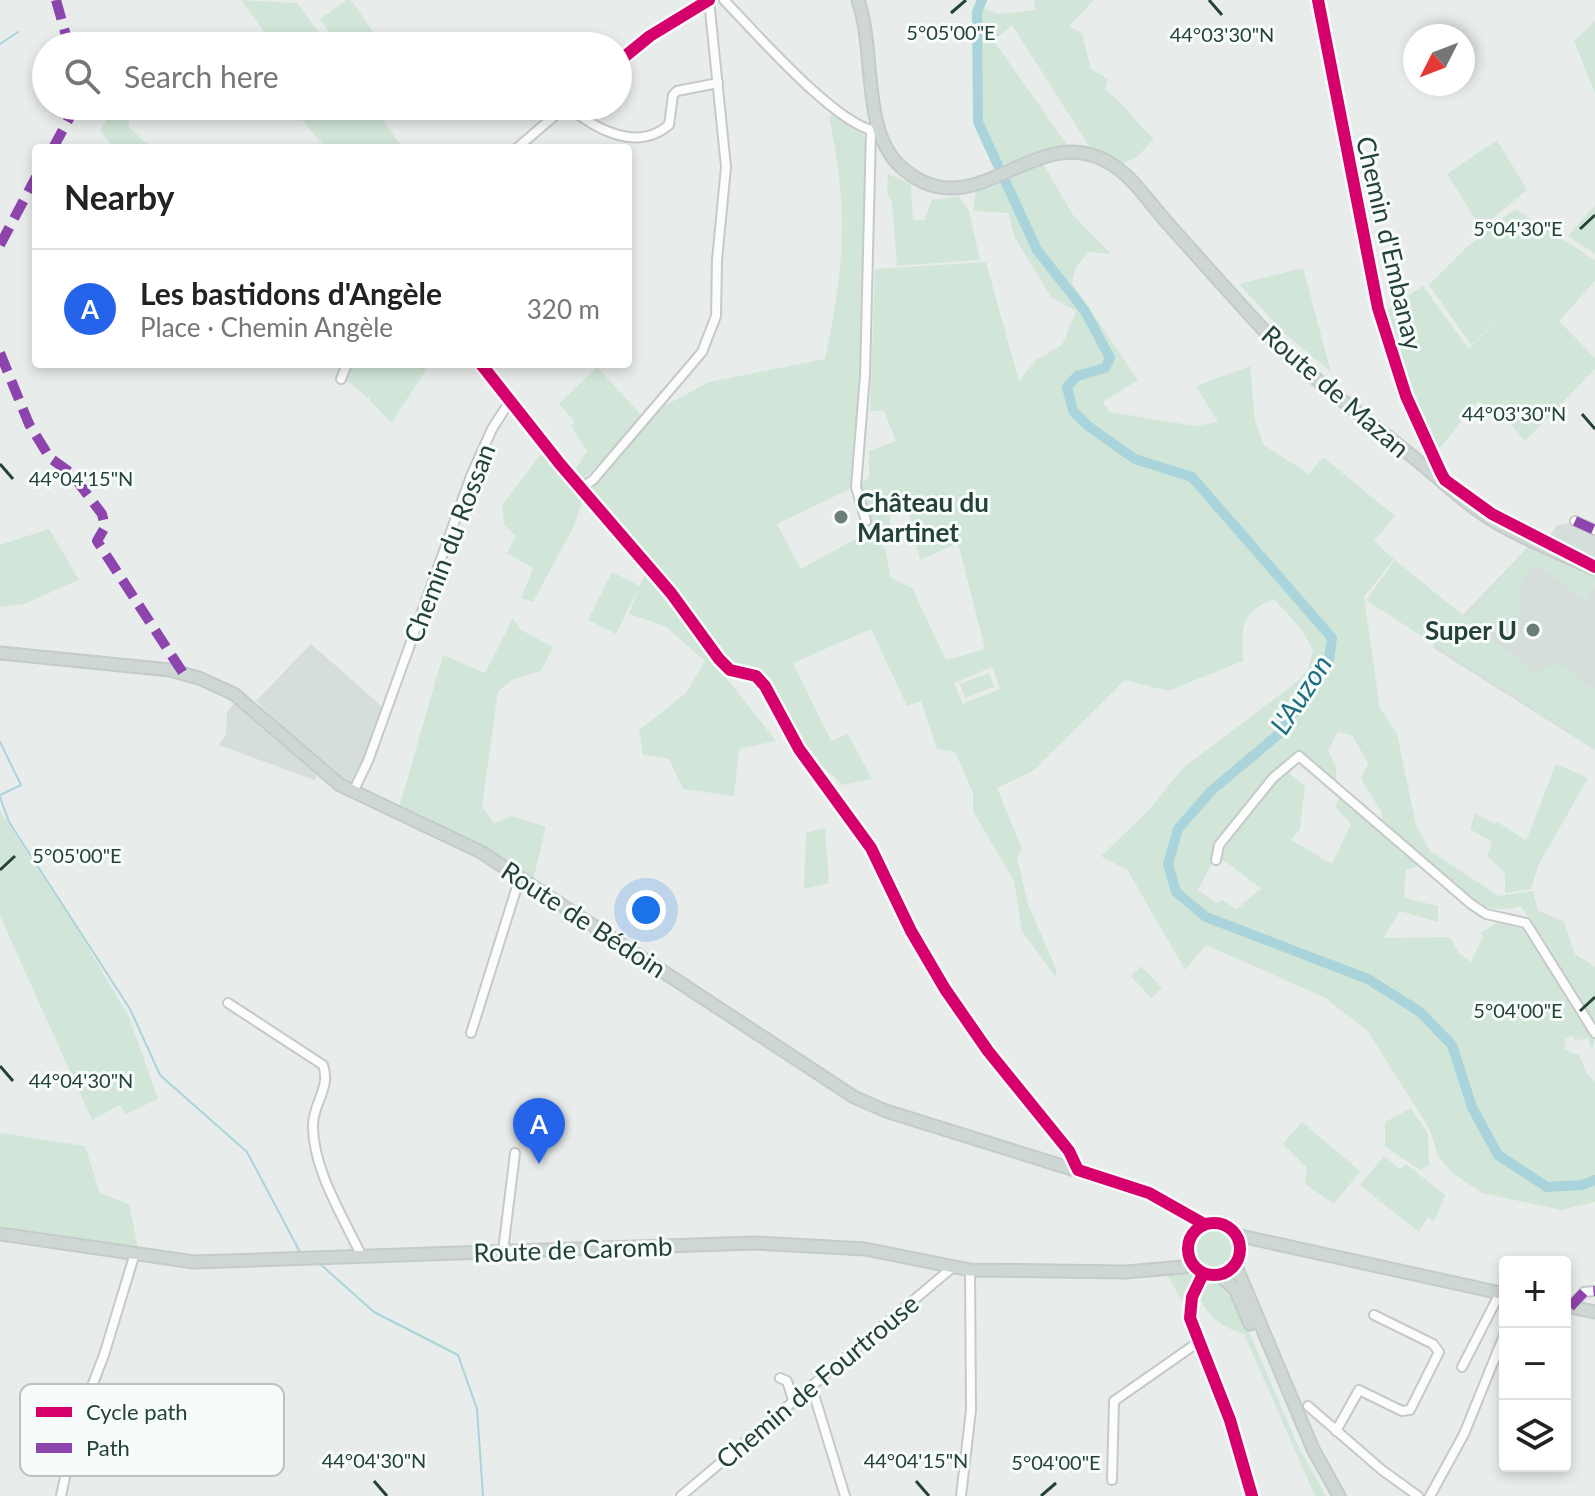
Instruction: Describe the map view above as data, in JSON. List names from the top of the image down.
{
  "streets": {
    "main road": ["Route de Mazan", "Route de Bédoin", "Route de Caromb"],
    "street": ["Chemin d'Embanay", "Chemin du Rossan", "Chemin de Fourtrouse"]
  },
  "crossings": [
    ["Chemin d'Embanay", "Route de Mazan"],
    ["Chemin du Rossan", "Route de Bédoin"],
    ["Route de Bédoin", "Route de Caromb"],
    ["Route de Caromb", "Chemin de Fourtrouse"]
  ],
  "water": ["L'Auzon"],
  "places": ["Château du Martinet", "Super U"],
  "legend": ["Cycle path", "Path"],
  "north": "bottom left",
  "page": {
    "search": "Search here",
    "heading": "Nearby",
    "list": [
      {
        "mark": "A",
        "name": "Les bastidons d'Angèle",
        "note": "Place · Chemin Angèle",
        "value": "320 m"
      }
    ],
    "pins": "A",
    "map_buttons": ["+", "−"]
  },
  "coordinates": [
    "5°05'00\"E",
    "44°03'30\"N",
    "5°04'30\"E",
    "44°04'15\"N",
    "5°04'00\"E",
    "44°04'30\"N"
  ]
}
